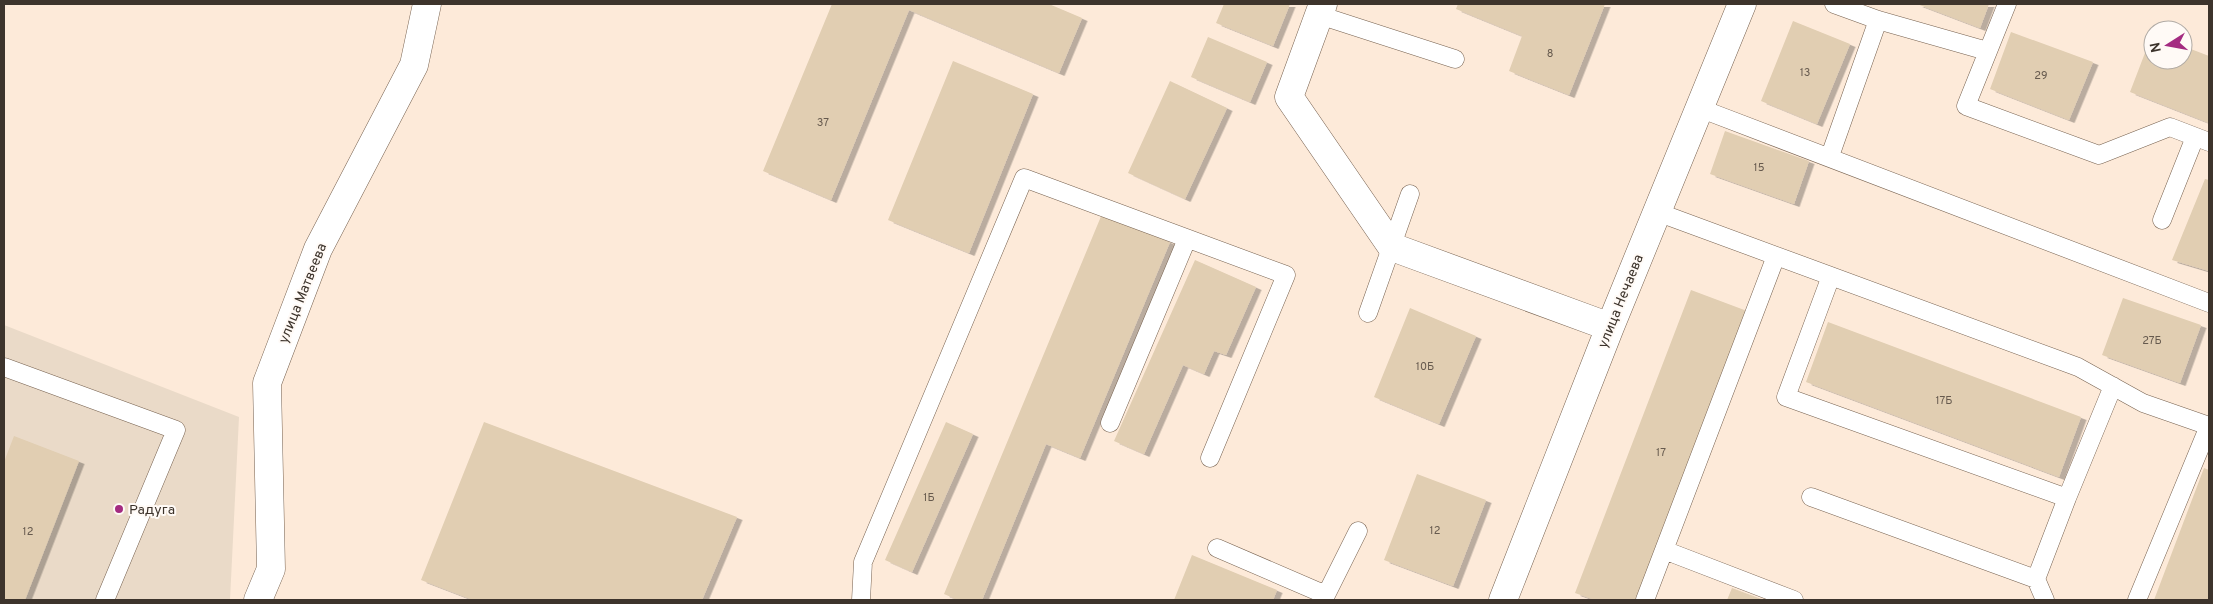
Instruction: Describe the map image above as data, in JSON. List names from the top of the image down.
{
  "streets": {
    "street": ["улица Матвеева", "улица Нечаева"]
  },
  "places": ["Радуга"],
  "house_numbers": [
    "8",
    "13",
    "29",
    "37",
    "15",
    "27Б",
    "10Б",
    "17Б",
    "17",
    "1Б",
    "12",
    "12"
  ],
  "north": "left"
}
